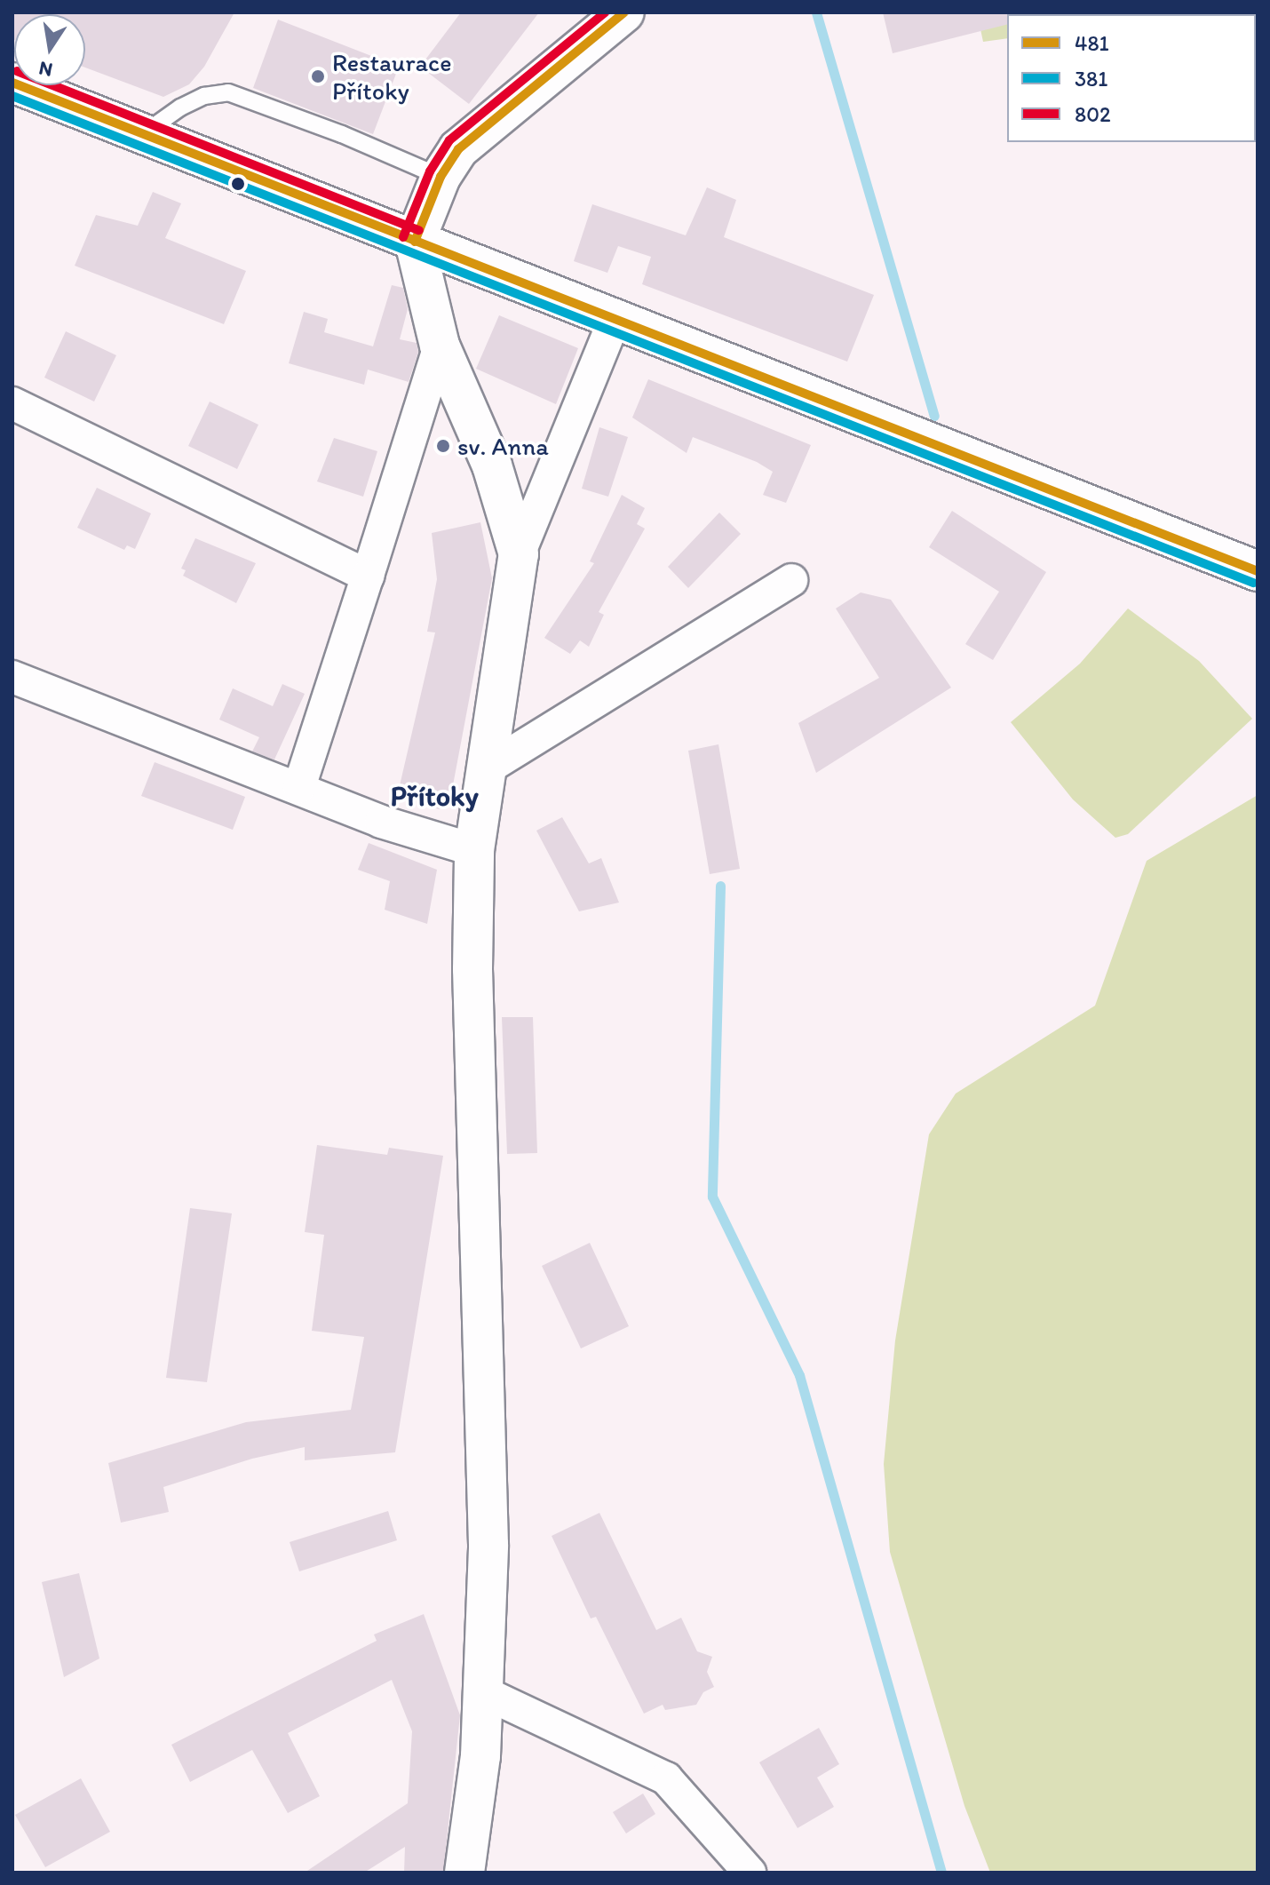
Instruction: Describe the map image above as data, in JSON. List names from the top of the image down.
{
  "districts": ["Přítoky"],
  "places": ["Restaurace Přítoky", "sv. Anna"],
  "lines": ["transit line 481", "transit line 802", "transit line 381"],
  "legend": ["481", "381", "802"],
  "north": "bottom"
}
